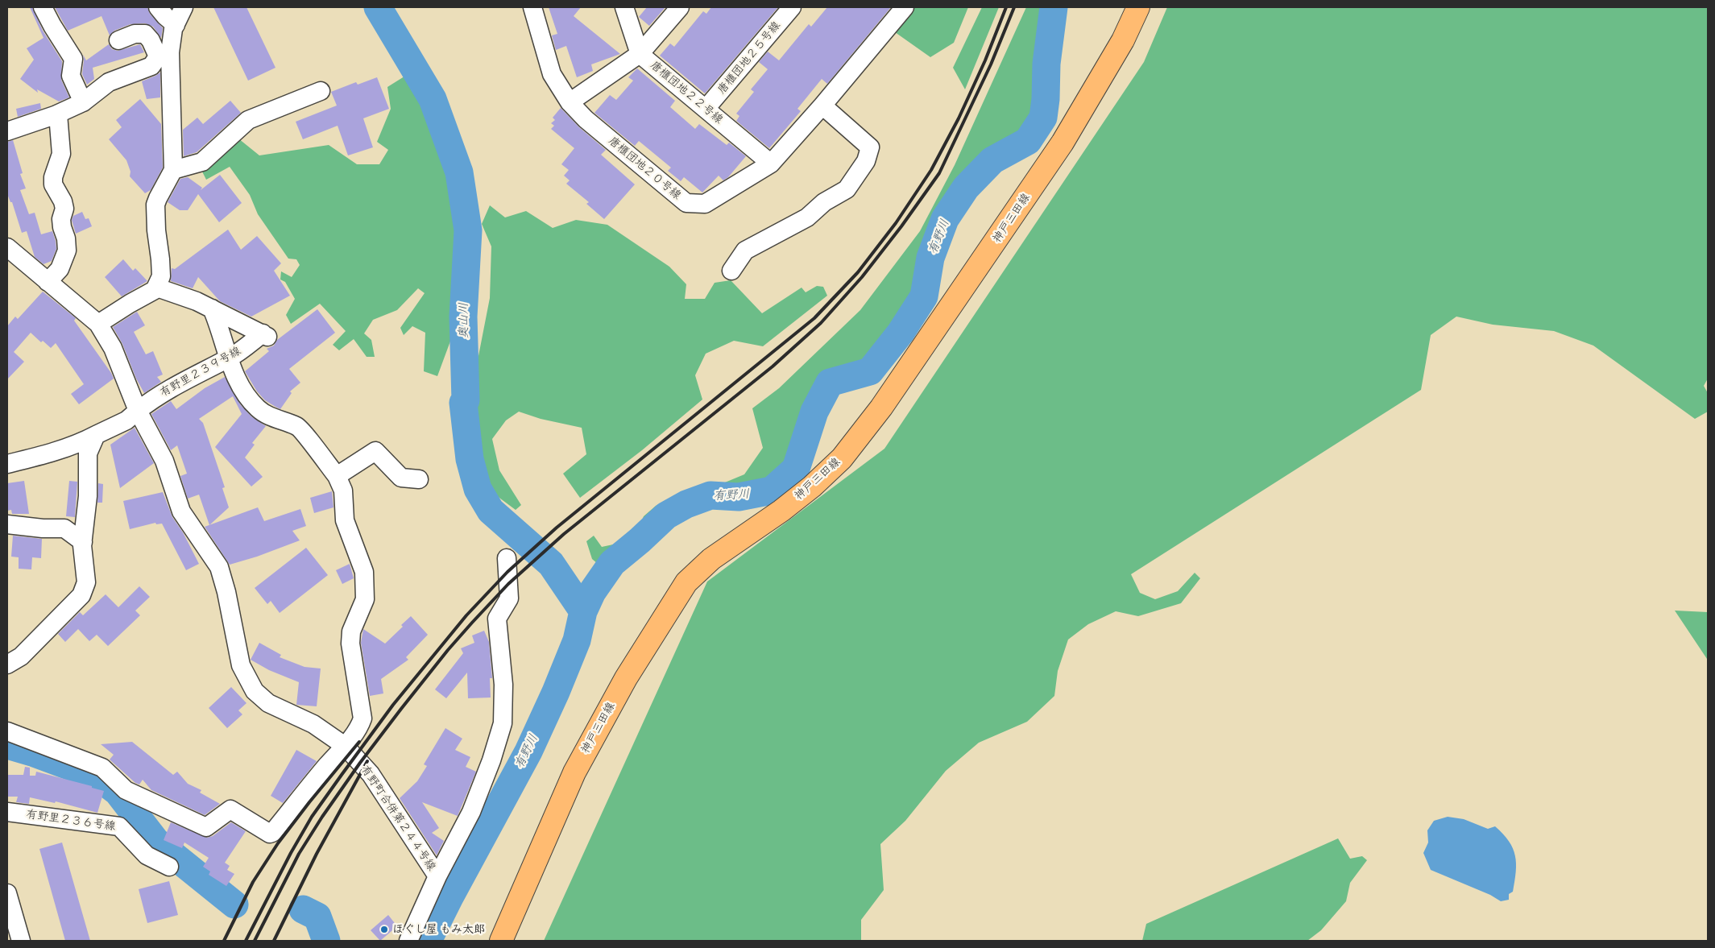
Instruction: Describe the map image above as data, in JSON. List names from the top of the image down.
{
  "streets": {
    "main road": ["神戸三田線"],
    "street": [
      "唐櫃団地２５号線",
      "唐櫃団地２２号線",
      "唐櫃団地２０号線",
      "有野里２３９号線",
      "有野町合併第２４４号線",
      "有野里２３６号線"
    ]
  },
  "crossings": [
    ["唐櫃団地２５号線", "唐櫃団地２２号線"],
    ["唐櫃団地２２号線", "唐櫃団地２０号線"],
    ["有野里２３９号線", "有野町合併第２４４号線"]
  ],
  "water": ["有野川", "奥山川"],
  "places": ["ほぐし屋 もみ太郎"]
}
